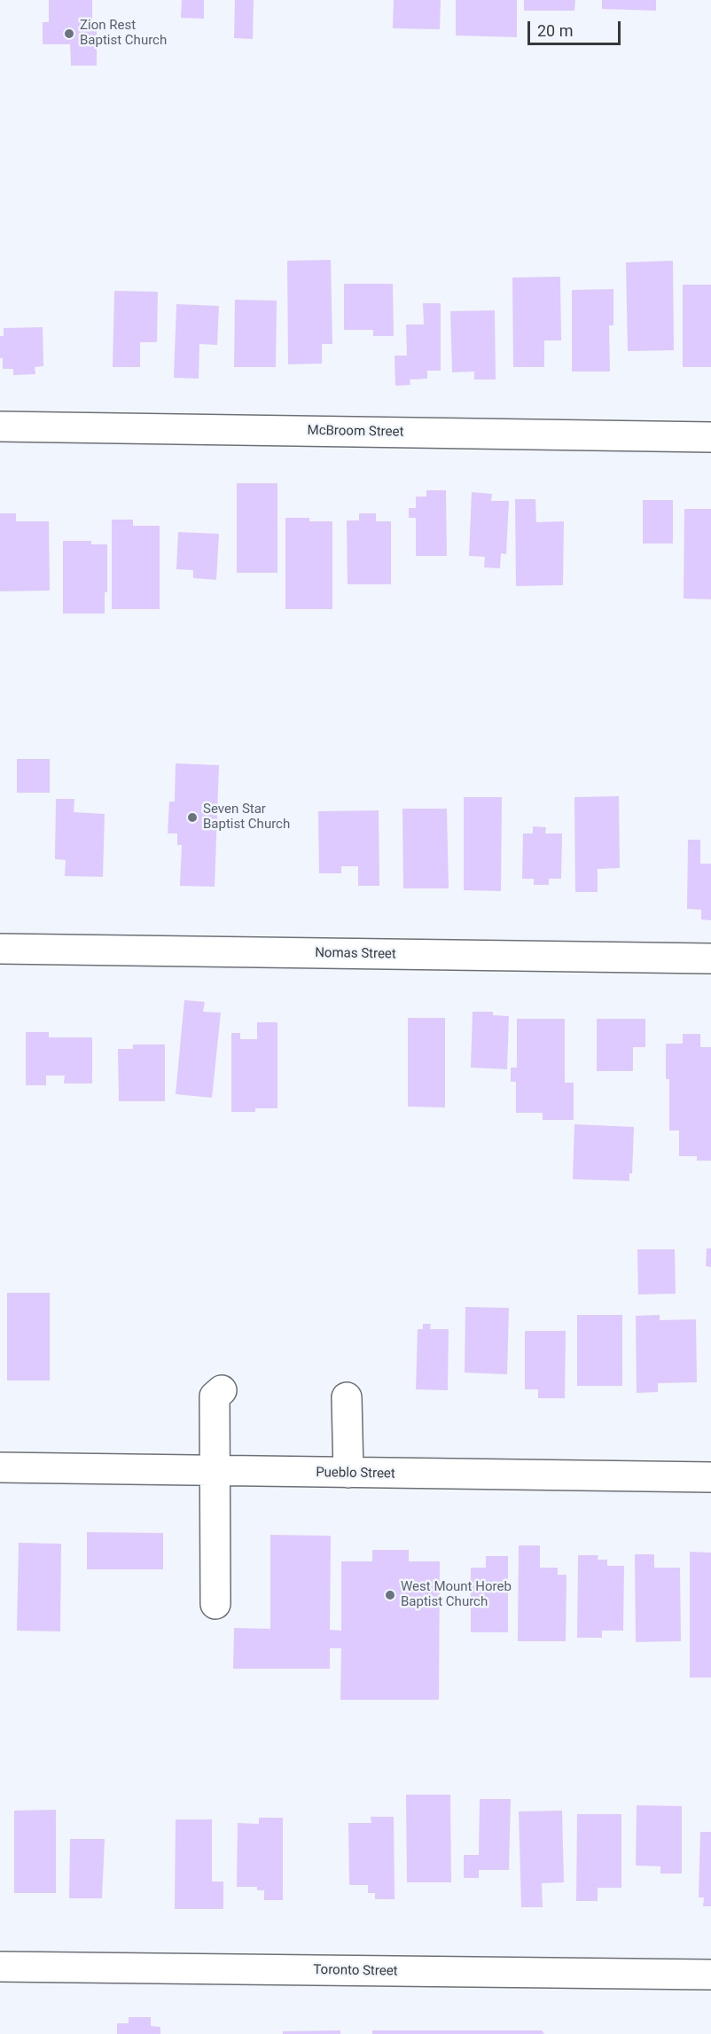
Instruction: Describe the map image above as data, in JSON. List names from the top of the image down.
{
  "streets": {
    "street": [
      "McBroom Street",
      "Nomas Street",
      "Pueblo Street",
      "Toronto Street"
    ]
  },
  "places": ["Zion Rest Baptist Church", "Seven Star Baptist Church", "West Mount Horeb Baptist Church"],
  "scale_bar": "20 m"
}
